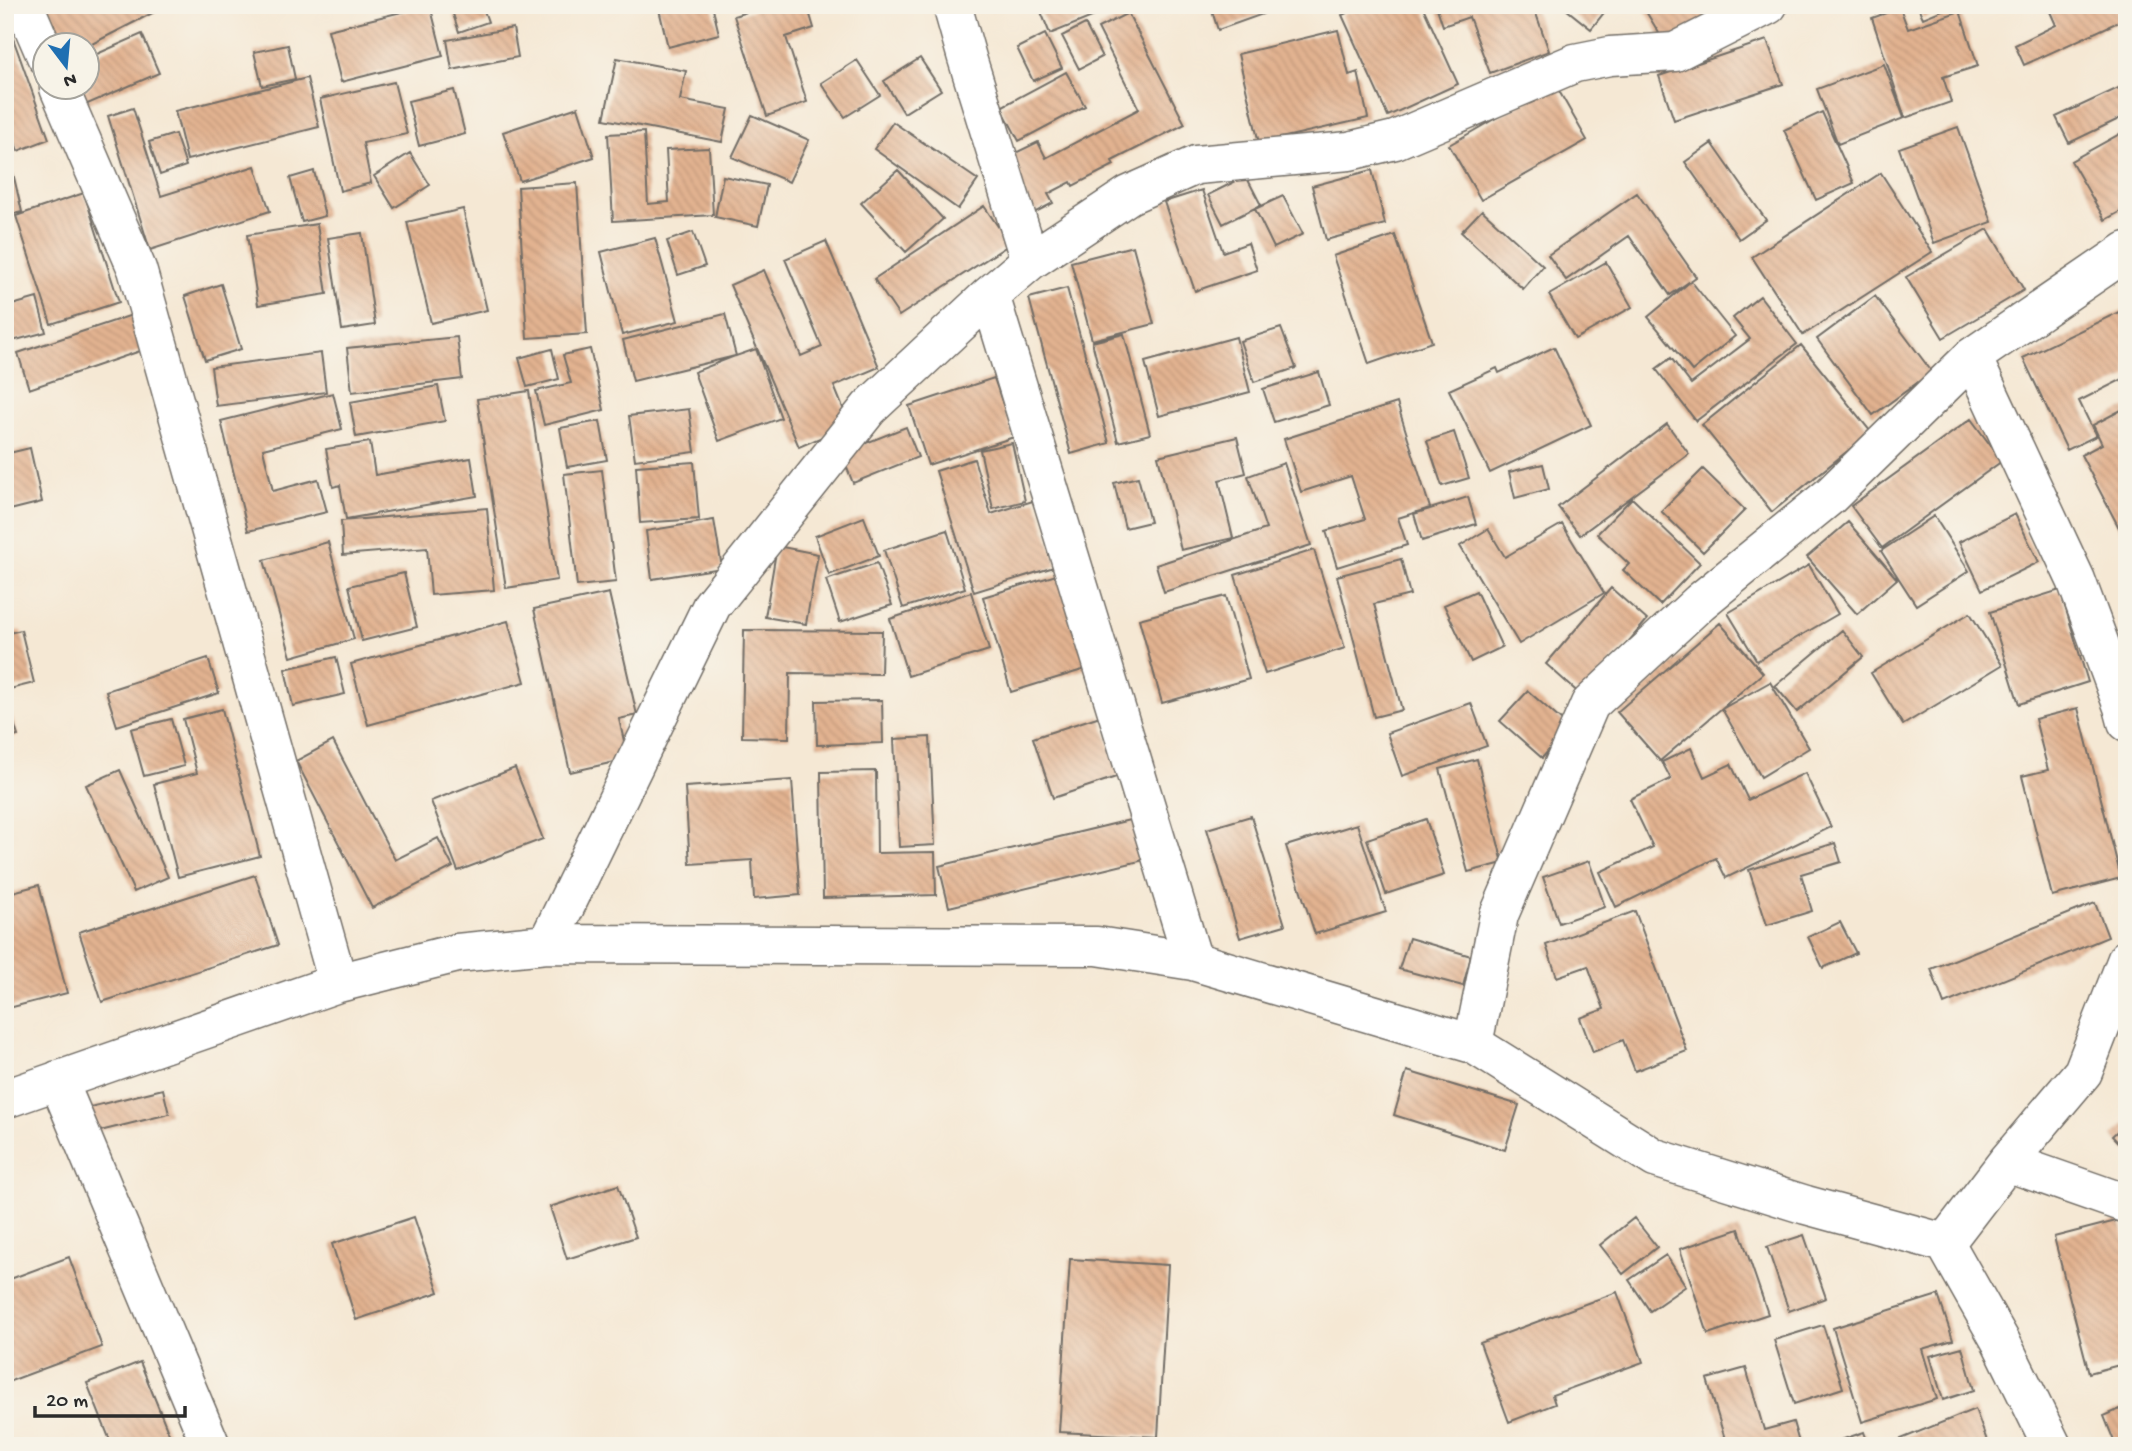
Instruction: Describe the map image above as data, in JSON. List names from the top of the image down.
{
  "scale_bar": "20 m",
  "north": "bottom"
}
